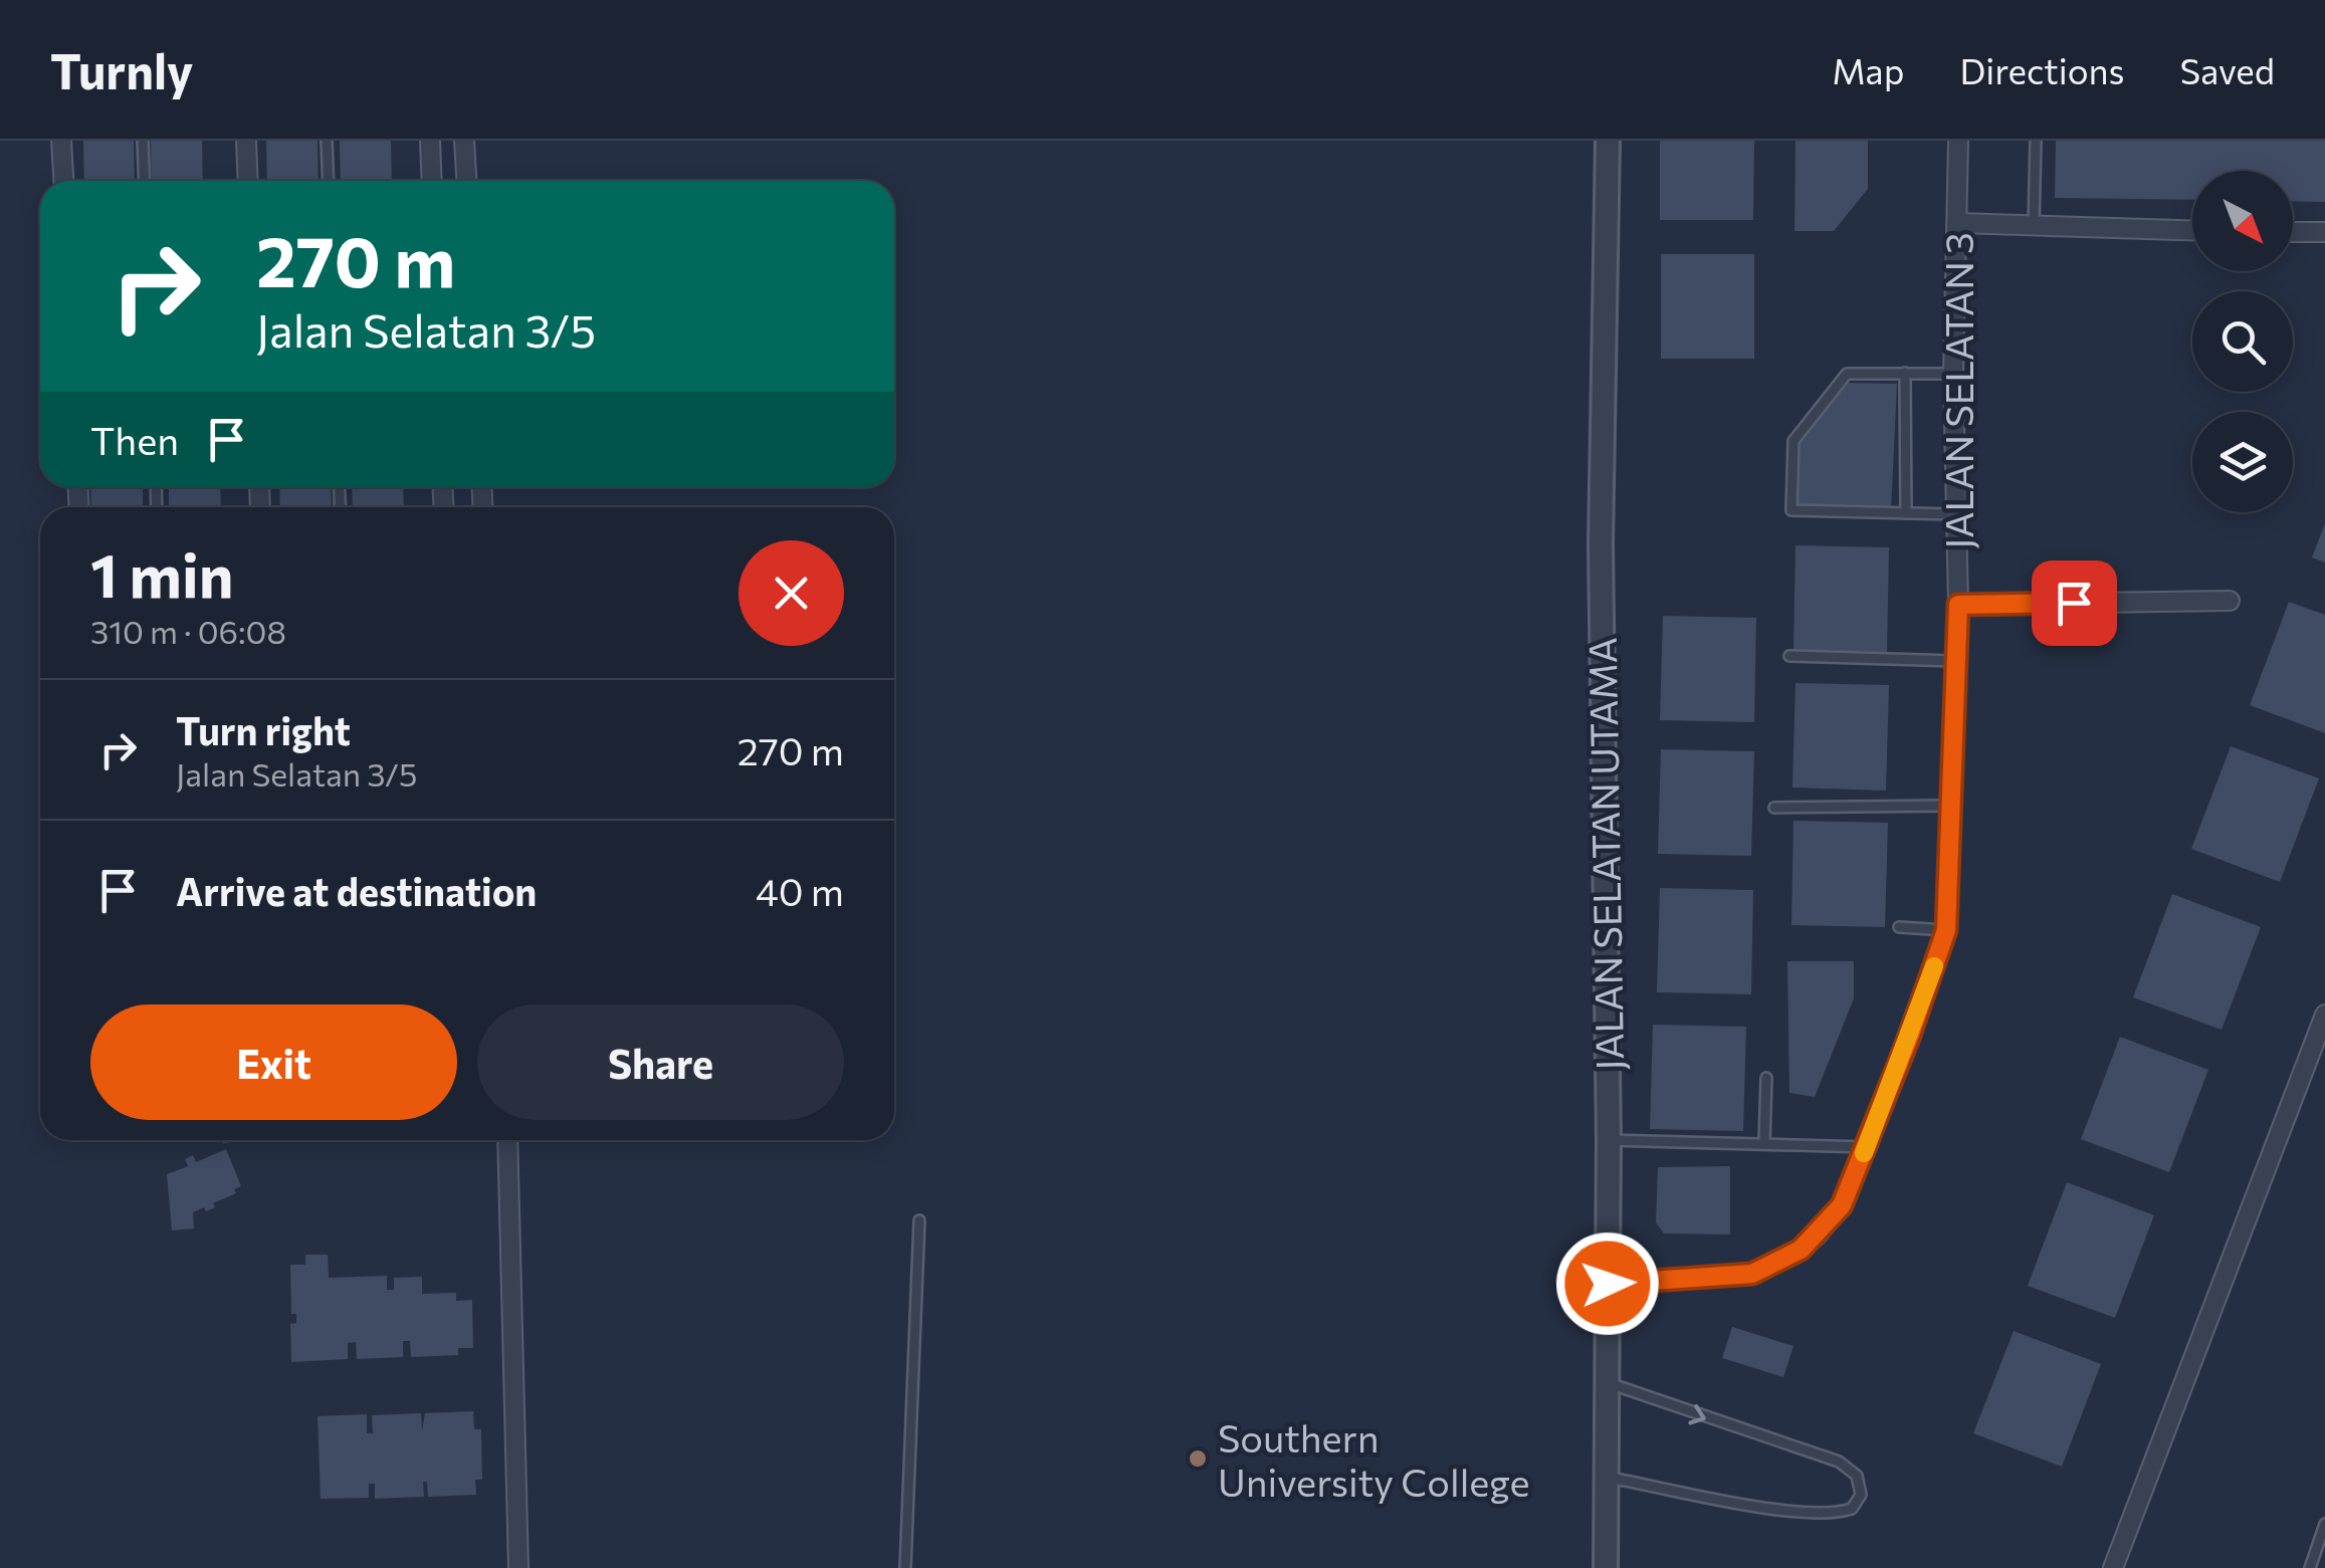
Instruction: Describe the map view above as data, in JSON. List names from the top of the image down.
{
  "streets": {
    "street": ["JALAN SELATAN 3", "JALAN SELATAN UTAMA"]
  },
  "crossings": [
    ["JALAN SELATAN 3", "JALAN SELATAN UTAMA"]
  ],
  "places": ["Southern University College"],
  "north": "bottom right",
  "page": {
    "header": "Turnly",
    "nav": ["Map", "Directions", "Saved"],
    "turn": ["270 m", "Jalan Selatan 3/5"],
    "then": "Then",
    "heading": ["1 min", "310 m · 06:08"],
    "list": [
      {
        "name": "Turn right",
        "note": "Jalan Selatan 3/5",
        "value": "270 m"
      },
      {
        "name": "Arrive at destination",
        "value": "40 m"
      }
    ],
    "buttons": ["Exit", "Share"]
  }
}
